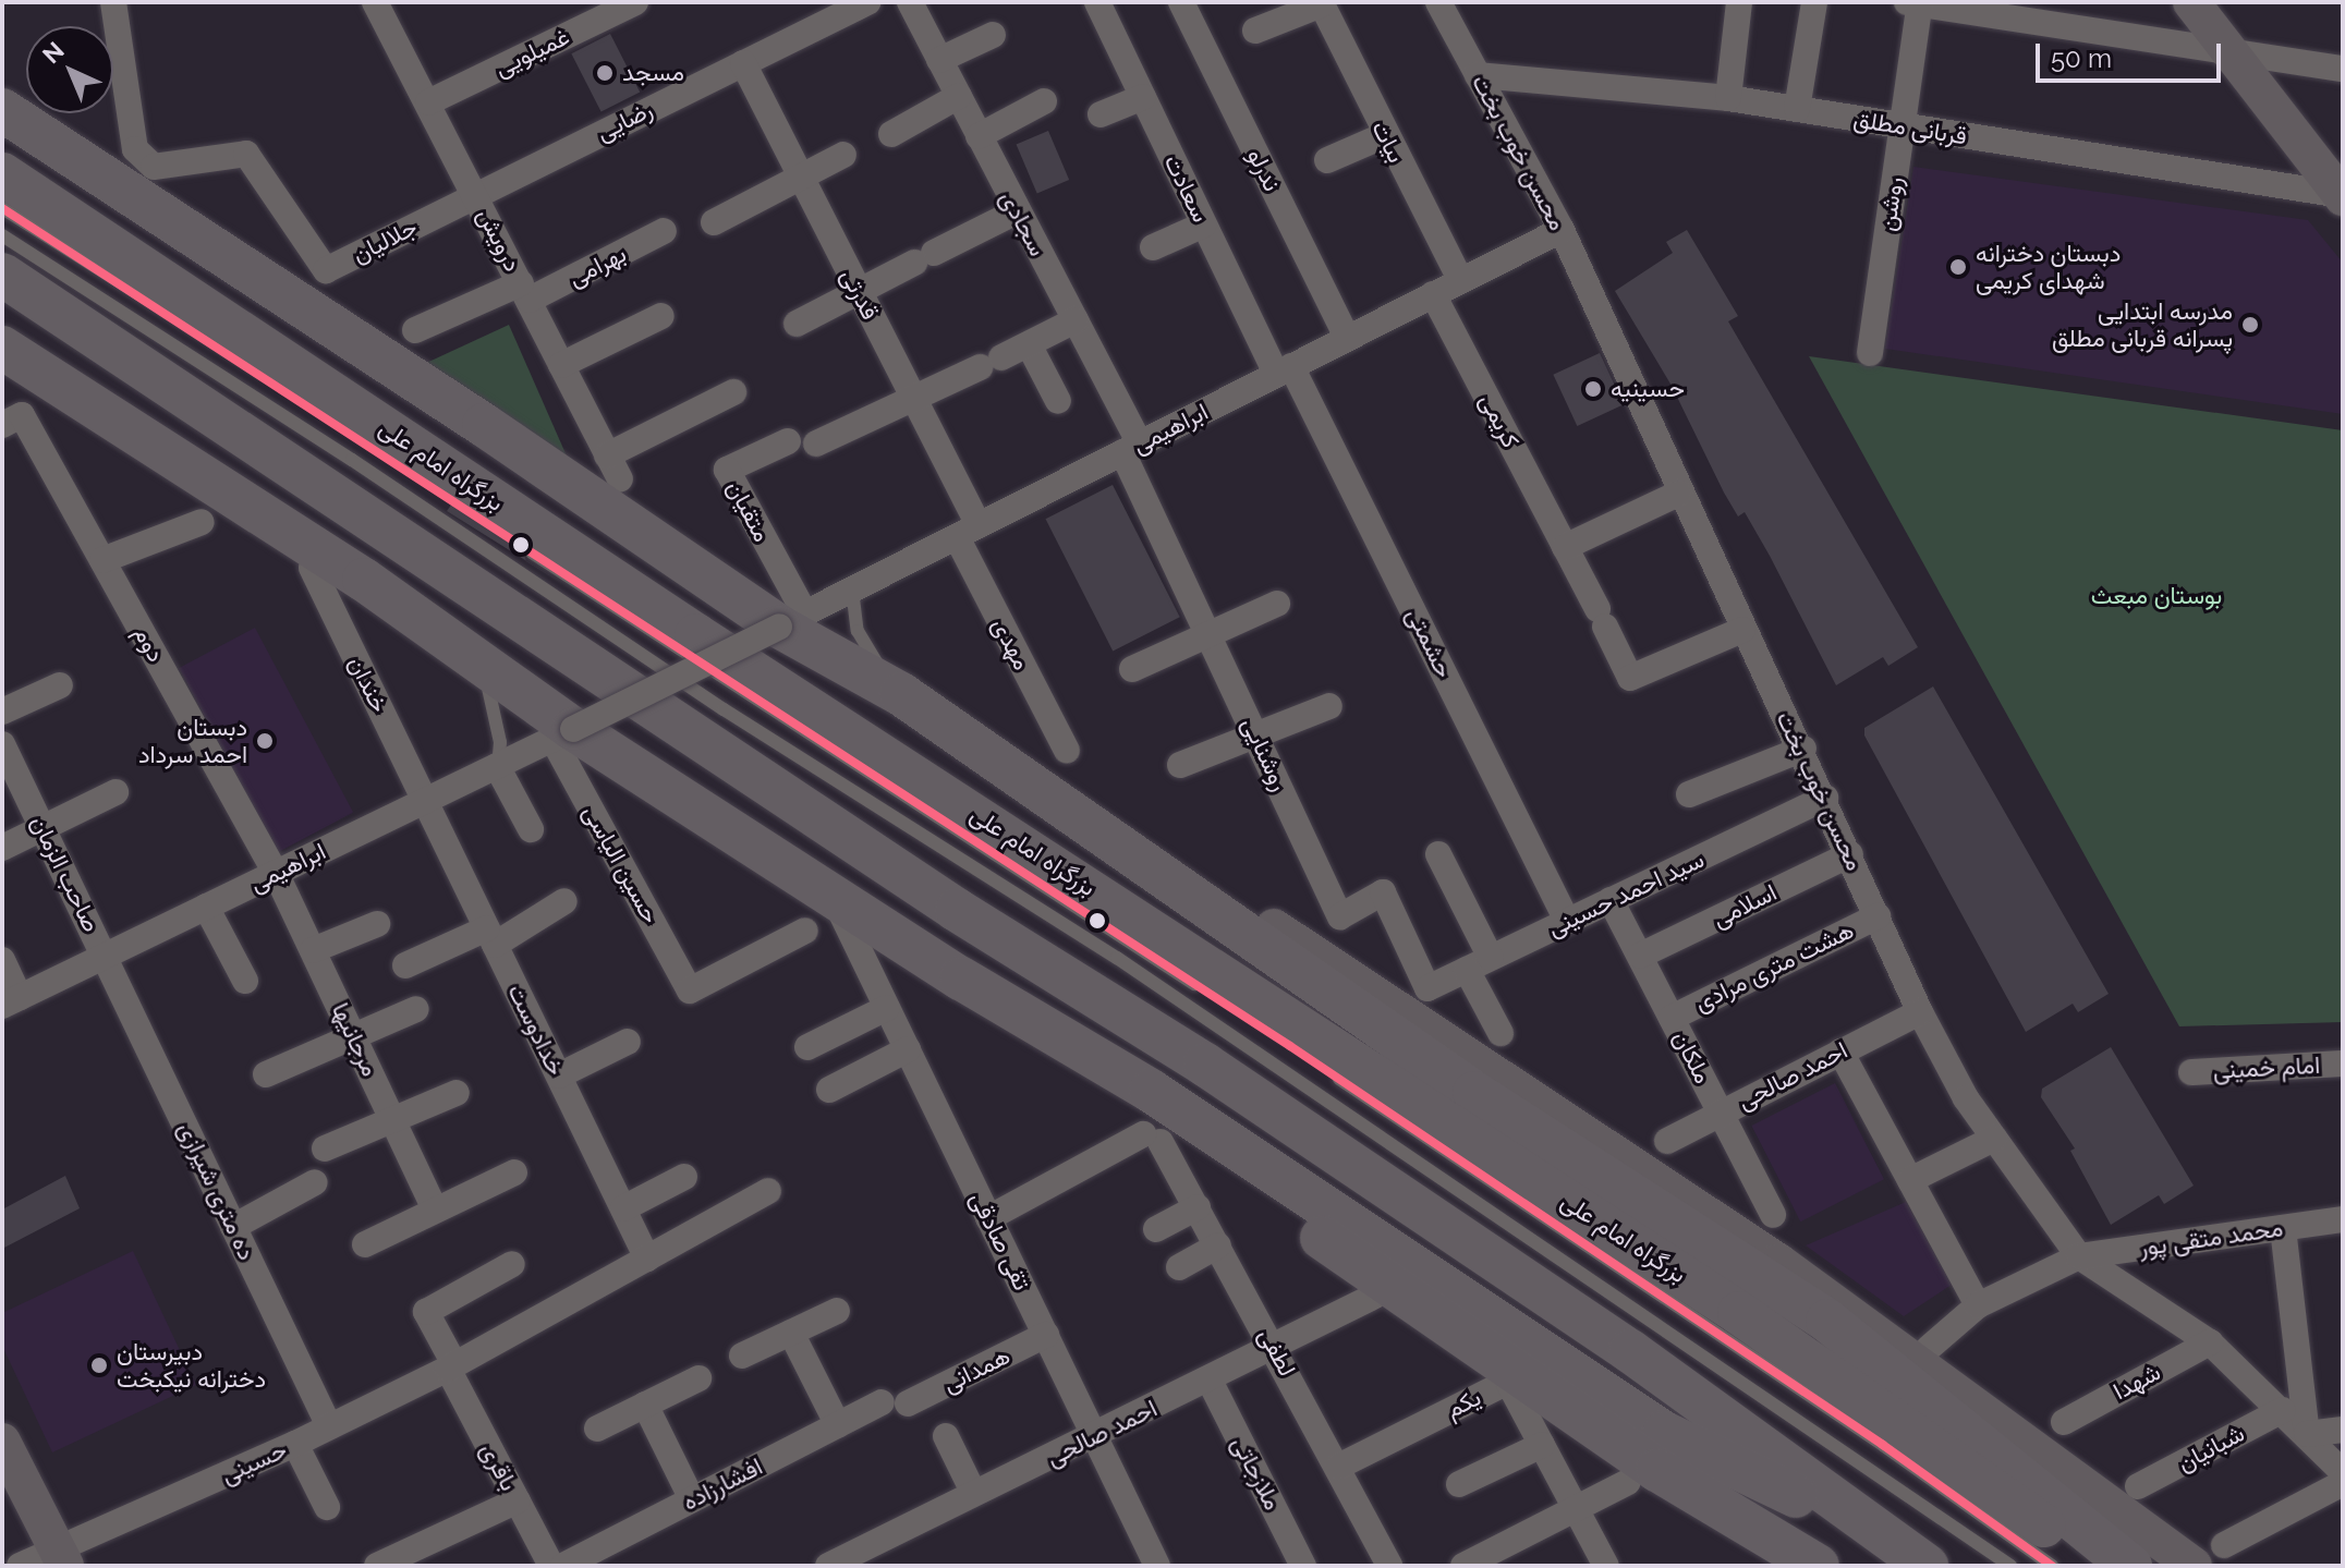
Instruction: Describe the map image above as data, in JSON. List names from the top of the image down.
{
  "streets": {
    "highway": ["بزرگراه امام علی"],
    "street": [
      "غمیلویی",
      "رضایی",
      "قربانی مطلق",
      "بیات",
      "محسن خوب بخت",
      "ندرلو",
      "سعادت",
      "روشن",
      "سجادی",
      "درویش",
      "جلالیان",
      "بهرامی",
      "قدرتی",
      "کریمی",
      "ابراهیمی",
      "متقیان",
      "حشمتی",
      "دوم",
      "مهدی",
      "خندان",
      "روشنایی",
      "حسین الیاسی",
      "صاحب الزمان",
      "سید احمد حسینی",
      "اسلامی",
      "هشت متری مرادی",
      "خدادوست",
      "مرجانیها",
      "ملکان",
      "امام خمینی",
      "احمد صالحی",
      "ده متری شیرازی",
      "محمد متقی پور",
      "تقی صادقی",
      "لطفی",
      "همدانی",
      "شهدا",
      "یکم",
      "شبانیان",
      "حسینی",
      "باقری",
      "ملازجاتی",
      "افشارزاده"
    ]
  },
  "crossings": [
    ["غمیلویی", "درویش"],
    ["رضایی", "درویش"],
    ["رضایی", "جلالیان"],
    ["رضایی", "قدرتی"],
    ["قربانی مطلق", "محسن خوب بخت"],
    ["قربانی مطلق", "روشن"],
    ["بیات", "ابراهیمی"],
    ["محسن خوب بخت", "کریمی"],
    ["محسن خوب بخت", "ابراهیمی"],
    ["محسن خوب بخت", "سید احمد حسینی"],
    ["محسن خوب بخت", "اسلامی"],
    ["محسن خوب بخت", "هشت متری مرادی"],
    ["محسن خوب بخت", "احمد صالحی"],
    ["محسن خوب بخت", "محمد متقی پور"],
    ["محسن خوب بخت", "شهدا"],
    ["محسن خوب بخت", "شبانیان"],
    ["ندرلو", "ابراهیمی"],
    ["سعادت", "ابراهیمی"],
    ["سعادت", "حشمتی"],
    ["سجادی", "ابراهیمی"],
    ["سجادی", "روشنایی"],
    ["درویش", "جلالیان"],
    ["درویش", "بهرامی"],
    ["قدرتی", "ابراهیمی"],
    ["قدرتی", "مهدی"],
    ["کریمی", "ابراهیمی"],
    ["ابراهیمی", "متقیان"],
    ["ابراهیمی", "حشمتی"],
    ["ابراهیمی", "دوم"],
    ["ابراهیمی", "مهدی"],
    ["ابراهیمی", "خندان"],
    ["ابراهیمی", "روشنایی"],
    ["ابراهیمی", "حسین الیاسی"],
    ["ابراهیمی", "صاحب الزمان"],
    ["ابراهیمی", "خدادوست"],
    ["ابراهیمی", "مرجانیها"],
    ["ابراهیمی", "ده متری شیرازی"],
    ["حشمتی", "سید احمد حسینی"],
    ["دوم", "مرجانیها"],
    ["خندان", "خدادوست"],
    ["روشنایی", "سید احمد حسینی"],
    ["صاحب الزمان", "ده متری شیرازی"],
    ["سید احمد حسینی", "ملکان"],
    ["اسلامی", "ملکان"],
    ["هشت متری مرادی", "ملکان"],
    ["ملکان", "احمد صالحی"],
    ["احمد صالحی", "تقی صادقی"],
    ["احمد صالحی", "لطفی"],
    ["احمد صالحی", "ملازجاتی"],
    ["ده متری شیرازی", "حسینی"],
    ["تقی صادقی", "لطفی"],
    ["تقی صادقی", "همدانی"],
    ["لطفی", "یکم"],
    ["همدانی", "افشارزاده"],
    ["حسینی", "باقری"]
  ],
  "parks": ["بوستان مبعث"],
  "places": [
    "مسجد",
    "دبستان دخترانه شهدای کریمی",
    "مدرسه ابتدایی پسرانه قربانی مطلق",
    "حسینیه",
    "دبستان احمد سرداد",
    "دبیرستان دخترانه نیکبخت"
  ],
  "scale_bar": "50 m",
  "north": "top left"
}
